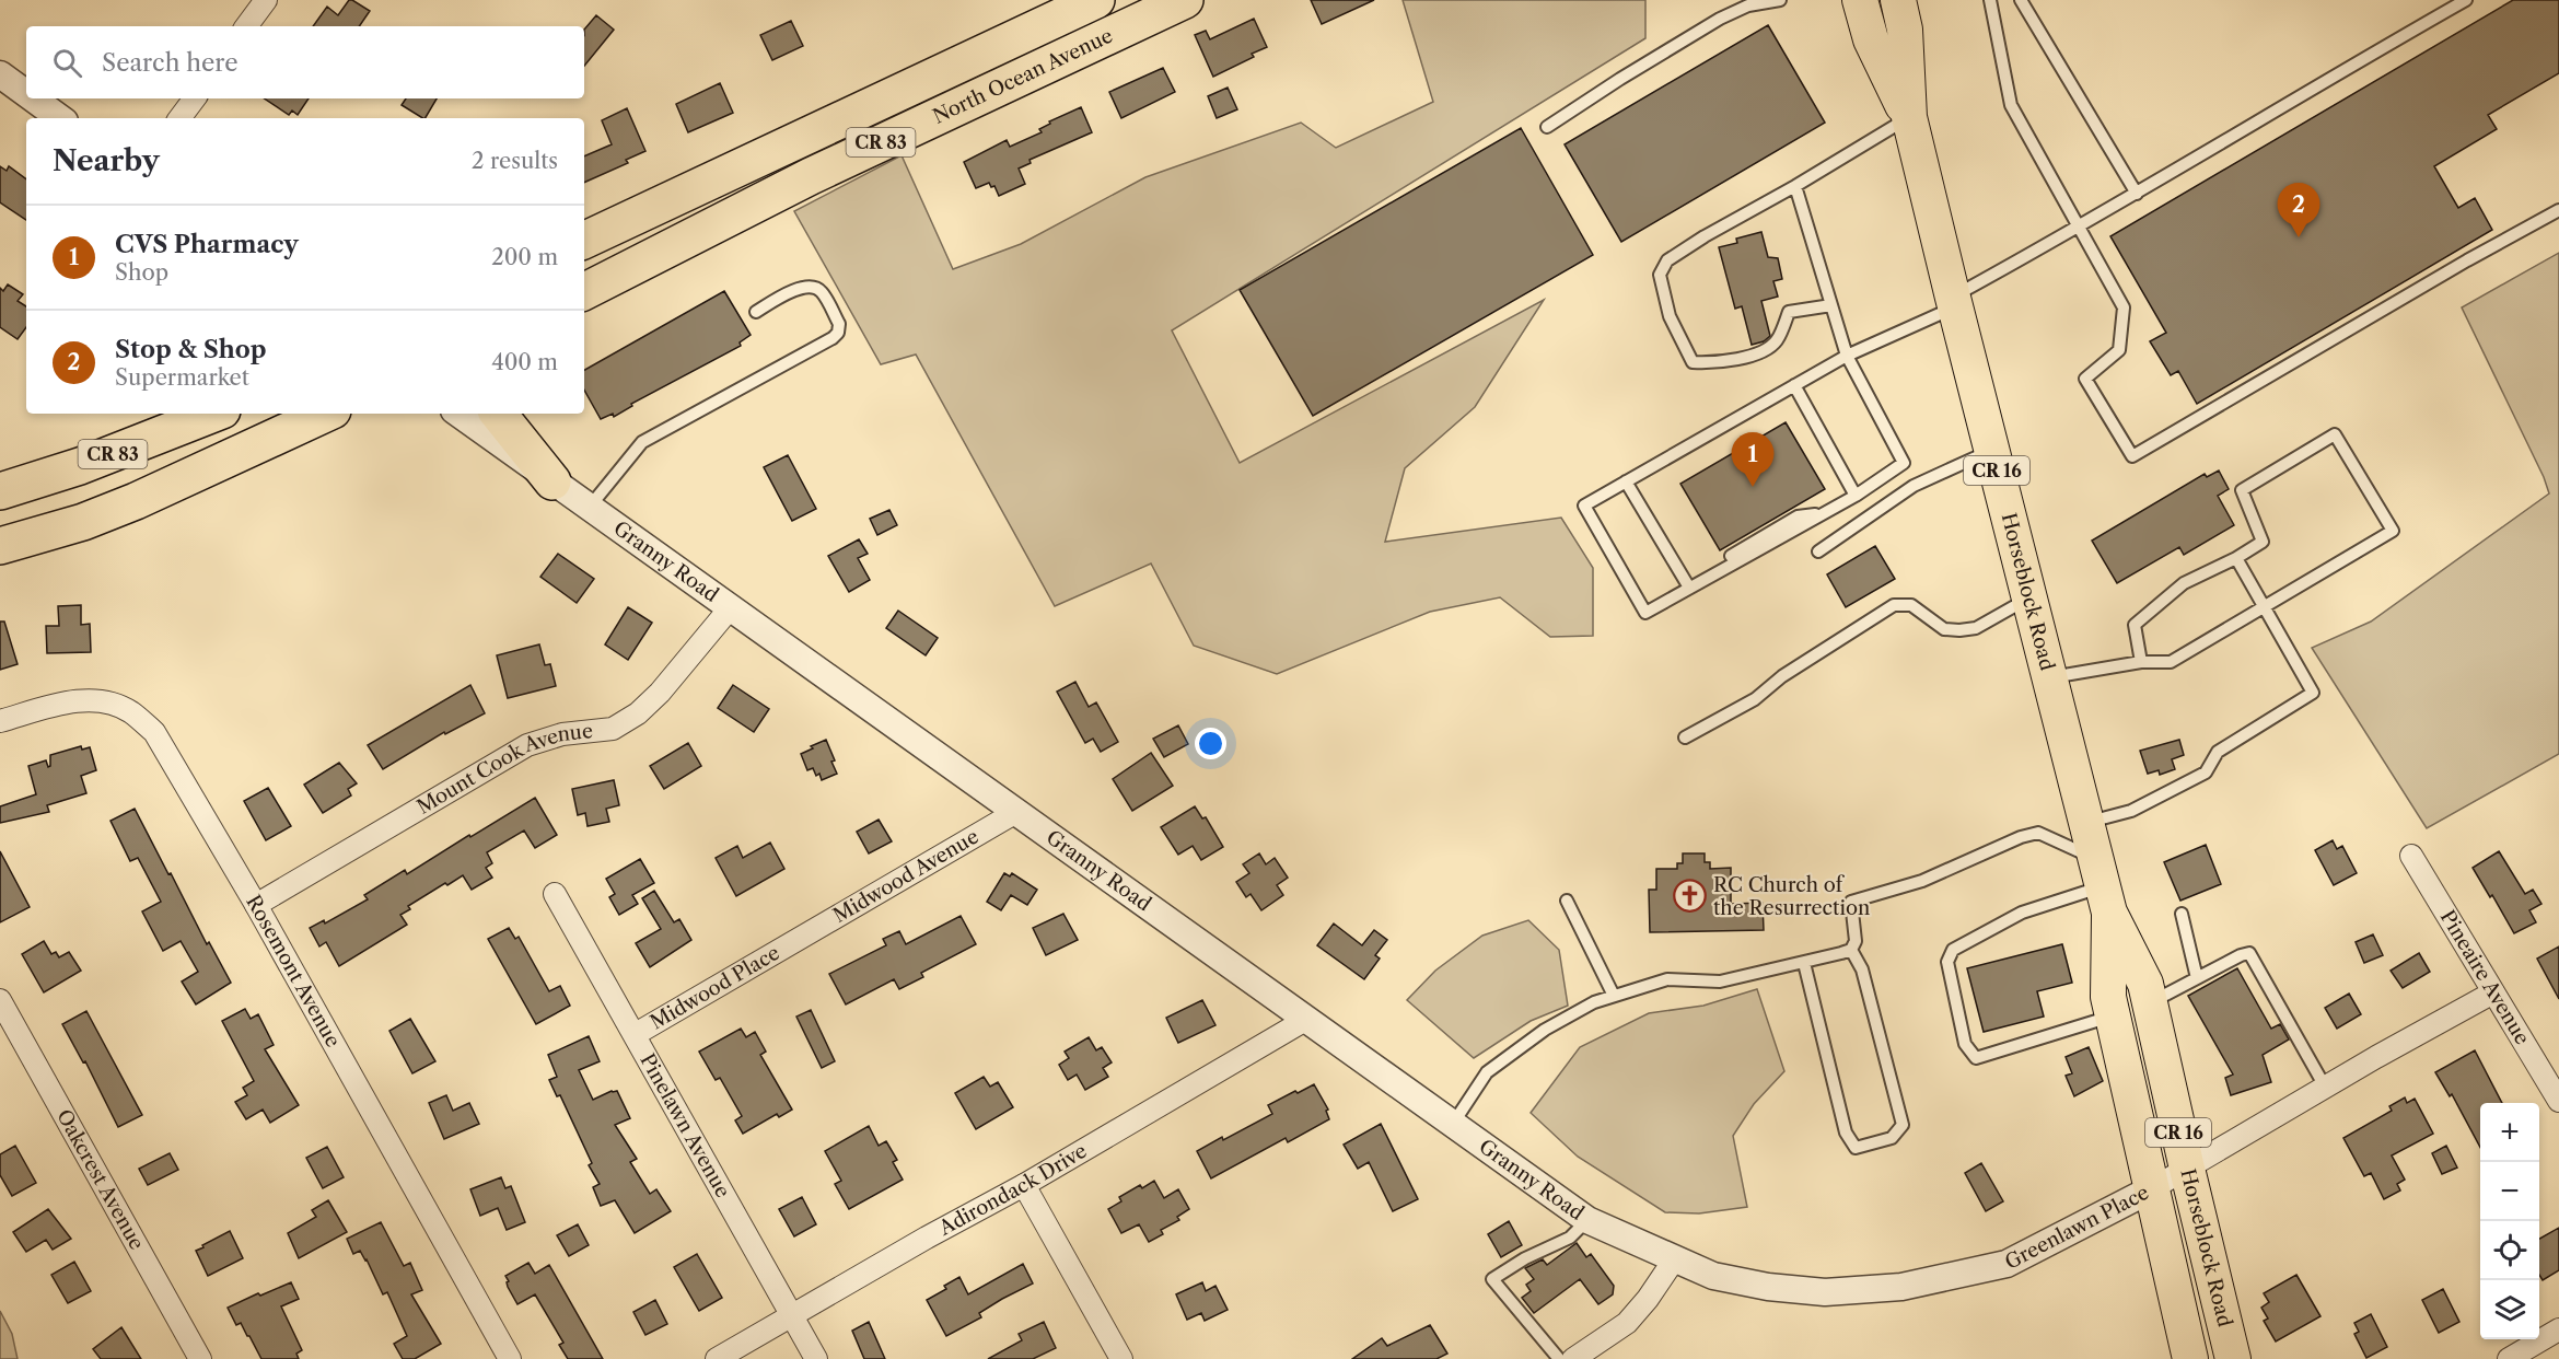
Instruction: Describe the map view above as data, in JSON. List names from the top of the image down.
{
  "streets": {
    "highway": ["North Ocean Avenue", "CR 83"],
    "main road": ["CR 16", "Horseblock Road"],
    "street": [
      "Granny Road",
      "Mount Cook Avenue",
      "Midwood Avenue",
      "Rosemont Avenue",
      "Pineaire Avenue",
      "Midwood Place",
      "Pinelawn Avenue",
      "Oakcrest Avenue",
      "Adirondack Drive",
      "Greenlawn Place"
    ]
  },
  "crossings": [
    ["Granny Road", "Mount Cook Avenue"],
    ["Granny Road", "Midwood Avenue"],
    ["Granny Road", "Adirondack Drive"],
    ["Granny Road", "Greenlawn Place"],
    ["Horseblock Road", "Greenlawn Place"],
    ["Mount Cook Avenue", "Rosemont Avenue"],
    ["Midwood Avenue", "Midwood Place"],
    ["Pineaire Avenue", "Greenlawn Place"],
    ["Midwood Place", "Pinelawn Avenue"],
    ["Pinelawn Avenue", "Adirondack Drive"]
  ],
  "places": {
    "church": ["RC Church of the Resurrection"]
  },
  "page": {
    "search": "Search here",
    "heading": ["Nearby", "2 results"],
    "pins": ["2", "1"],
    "list": [
      {
        "mark": "1",
        "name": "CVS Pharmacy",
        "note": "Shop",
        "value": "200 m"
      },
      {
        "mark": "2",
        "name": "Stop & Shop",
        "note": "Supermarket",
        "value": "400 m"
      }
    ],
    "map_buttons": ["+", "−"]
  }
}
